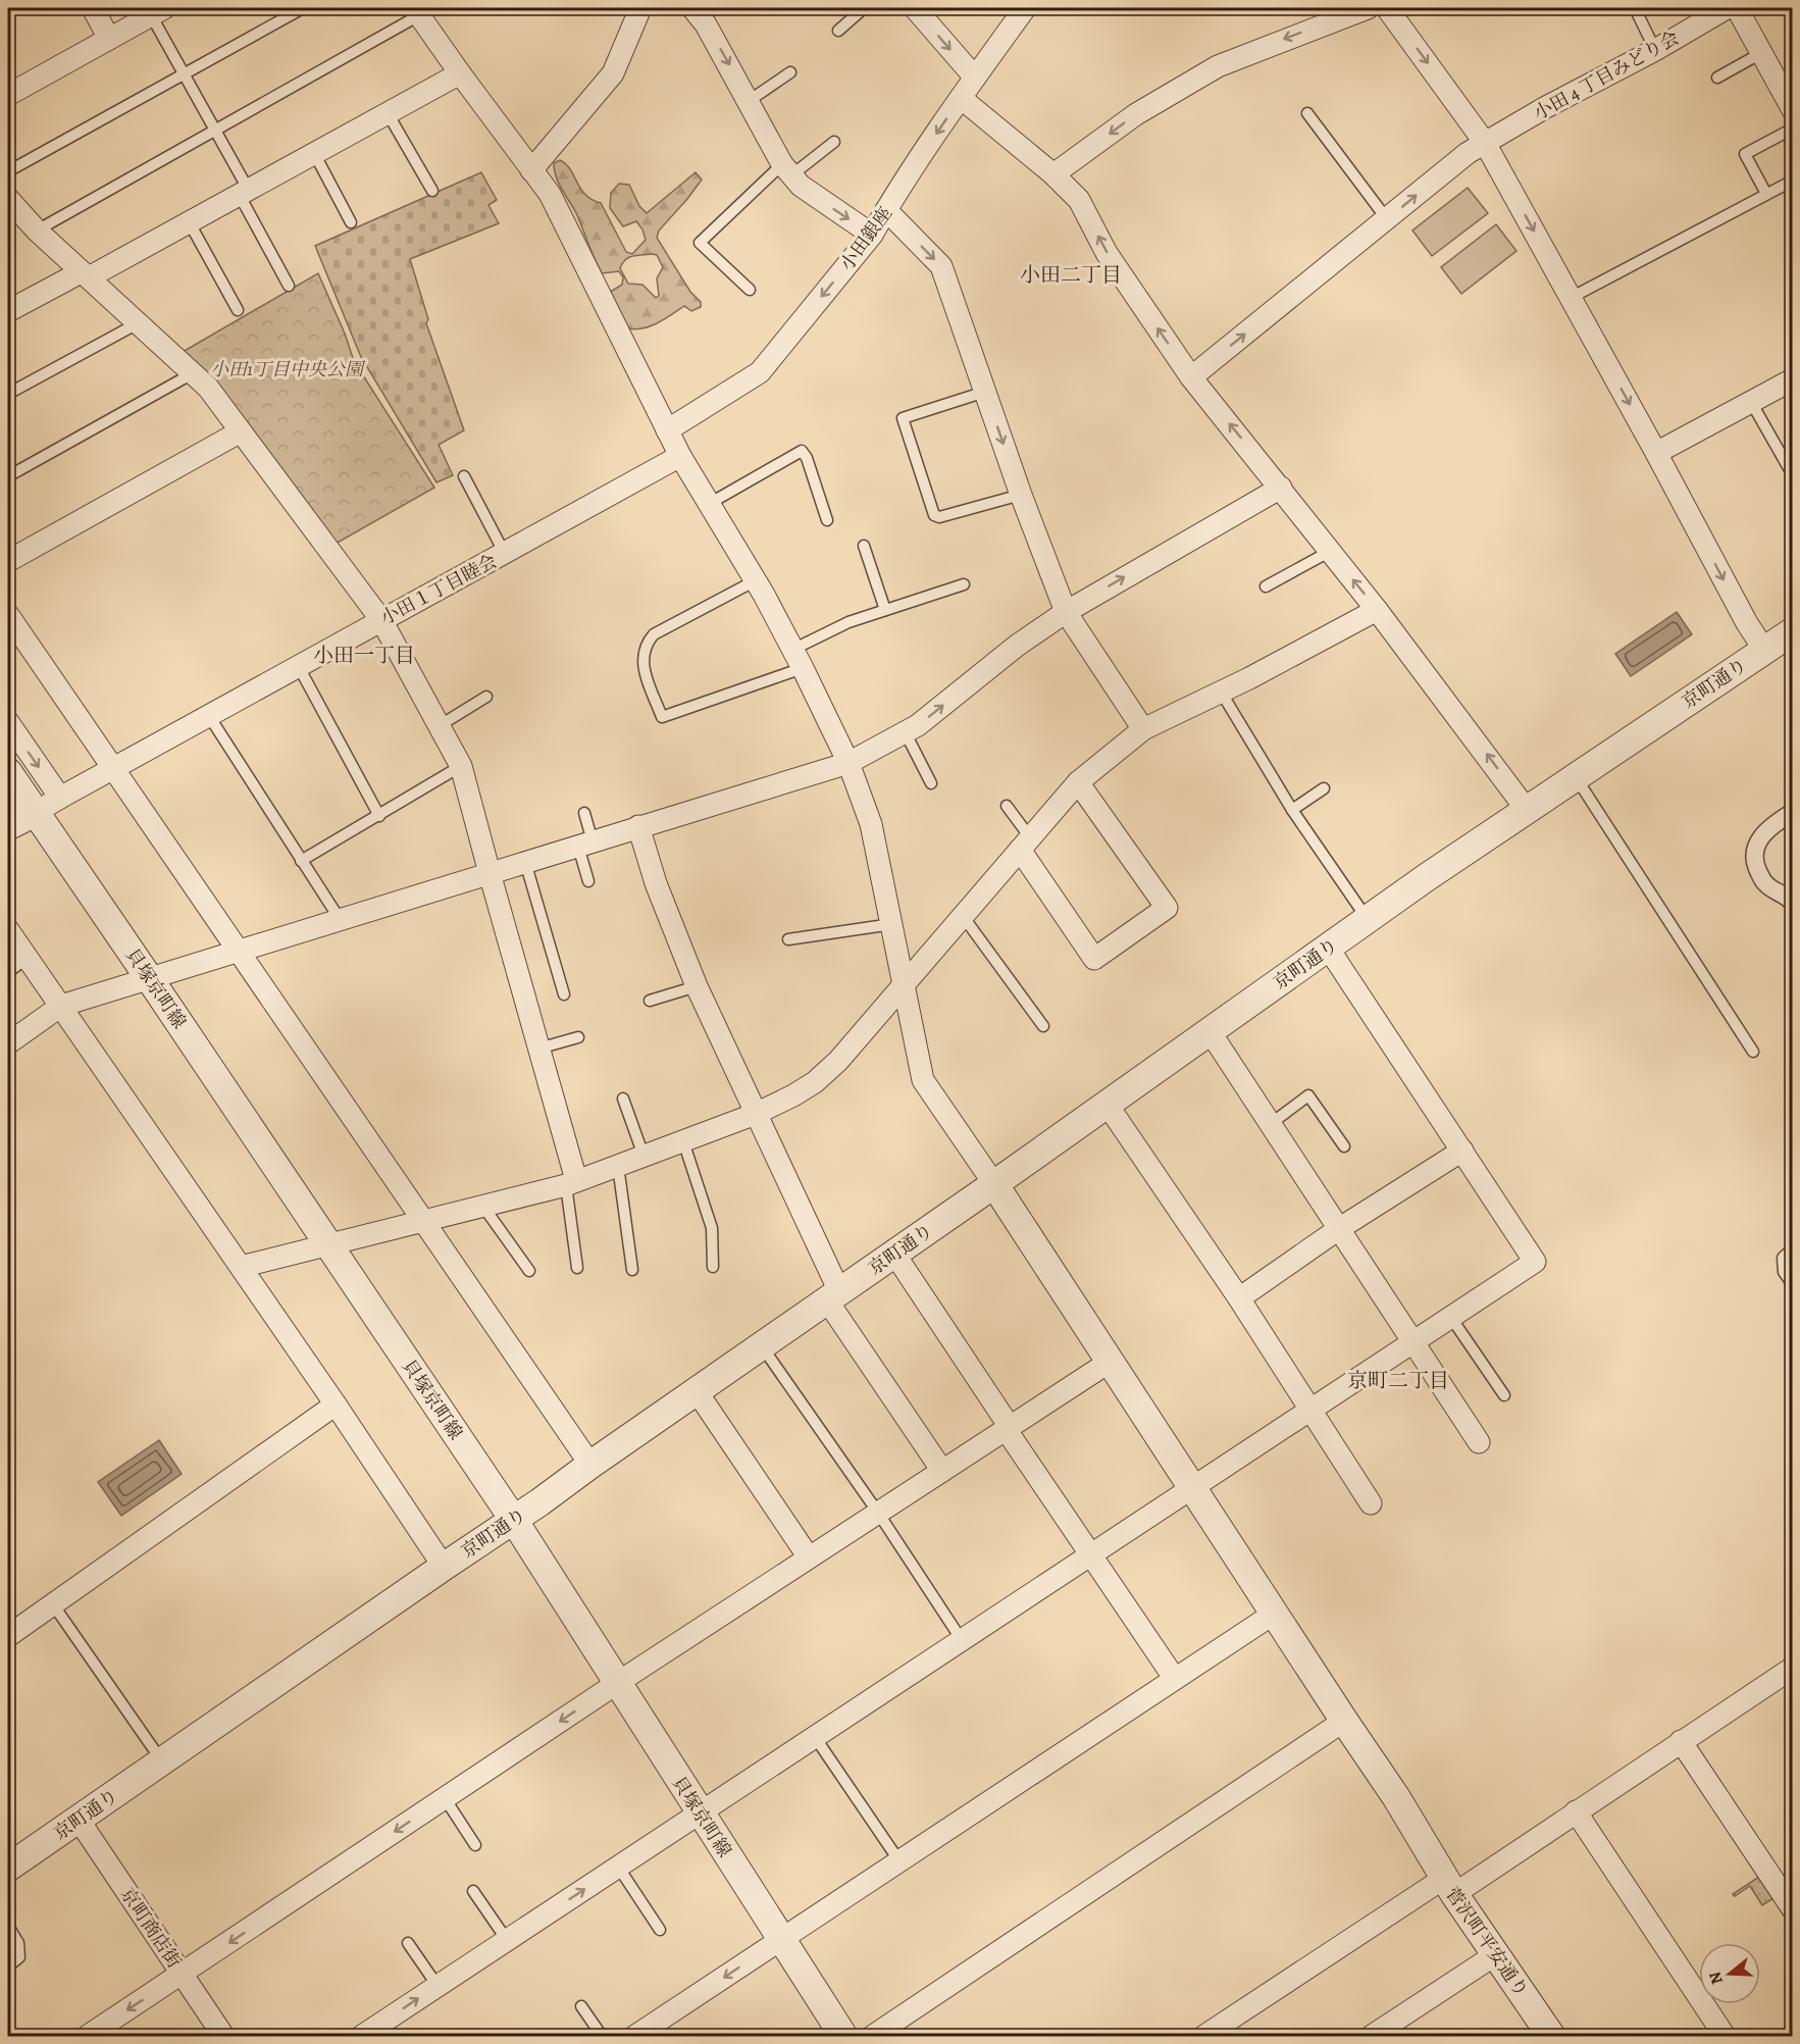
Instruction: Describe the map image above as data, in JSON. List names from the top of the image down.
{
  "streets": {
    "street": [
      "小田 4 丁目みどり会",
      "小田銀座",
      "小田１丁目睦会",
      "京町通り",
      "貝塚京町線",
      "京町商店街",
      "菅沢町平安通り"
    ]
  },
  "crossings": [
    ["小田１丁目睦会", "貝塚京町線"],
    ["京町通り", "貝塚京町線"],
    ["京町通り", "京町商店街"],
    ["京町通り", "菅沢町平安通り"]
  ],
  "one_way": ["小田 4 丁目みどり会", "小田銀座"],
  "districts": ["小田二丁目", "小田一丁目", "京町二丁目"],
  "parks": ["小田1丁目中央公園"],
  "north": "left"
}
